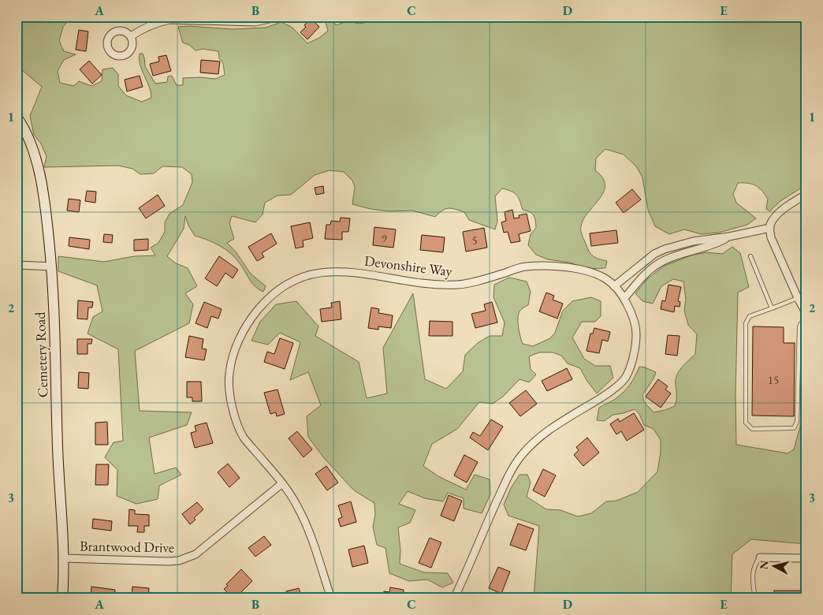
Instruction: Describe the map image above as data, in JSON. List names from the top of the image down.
{
  "streets": {
    "street": ["Devonshire Way", "Cemetery Road", "Brantwood Drive"]
  },
  "crossings": [
    ["Devonshire Way", "Brantwood Drive"],
    ["Cemetery Road", "Brantwood Drive"]
  ],
  "house_numbers": ["9", "5", "15"],
  "north": "left",
  "grid": {
    "columns": [
      "A",
      "B",
      "C",
      "D",
      "E"
    ],
    "rows": ["1", "2", "3"]
  }
}
